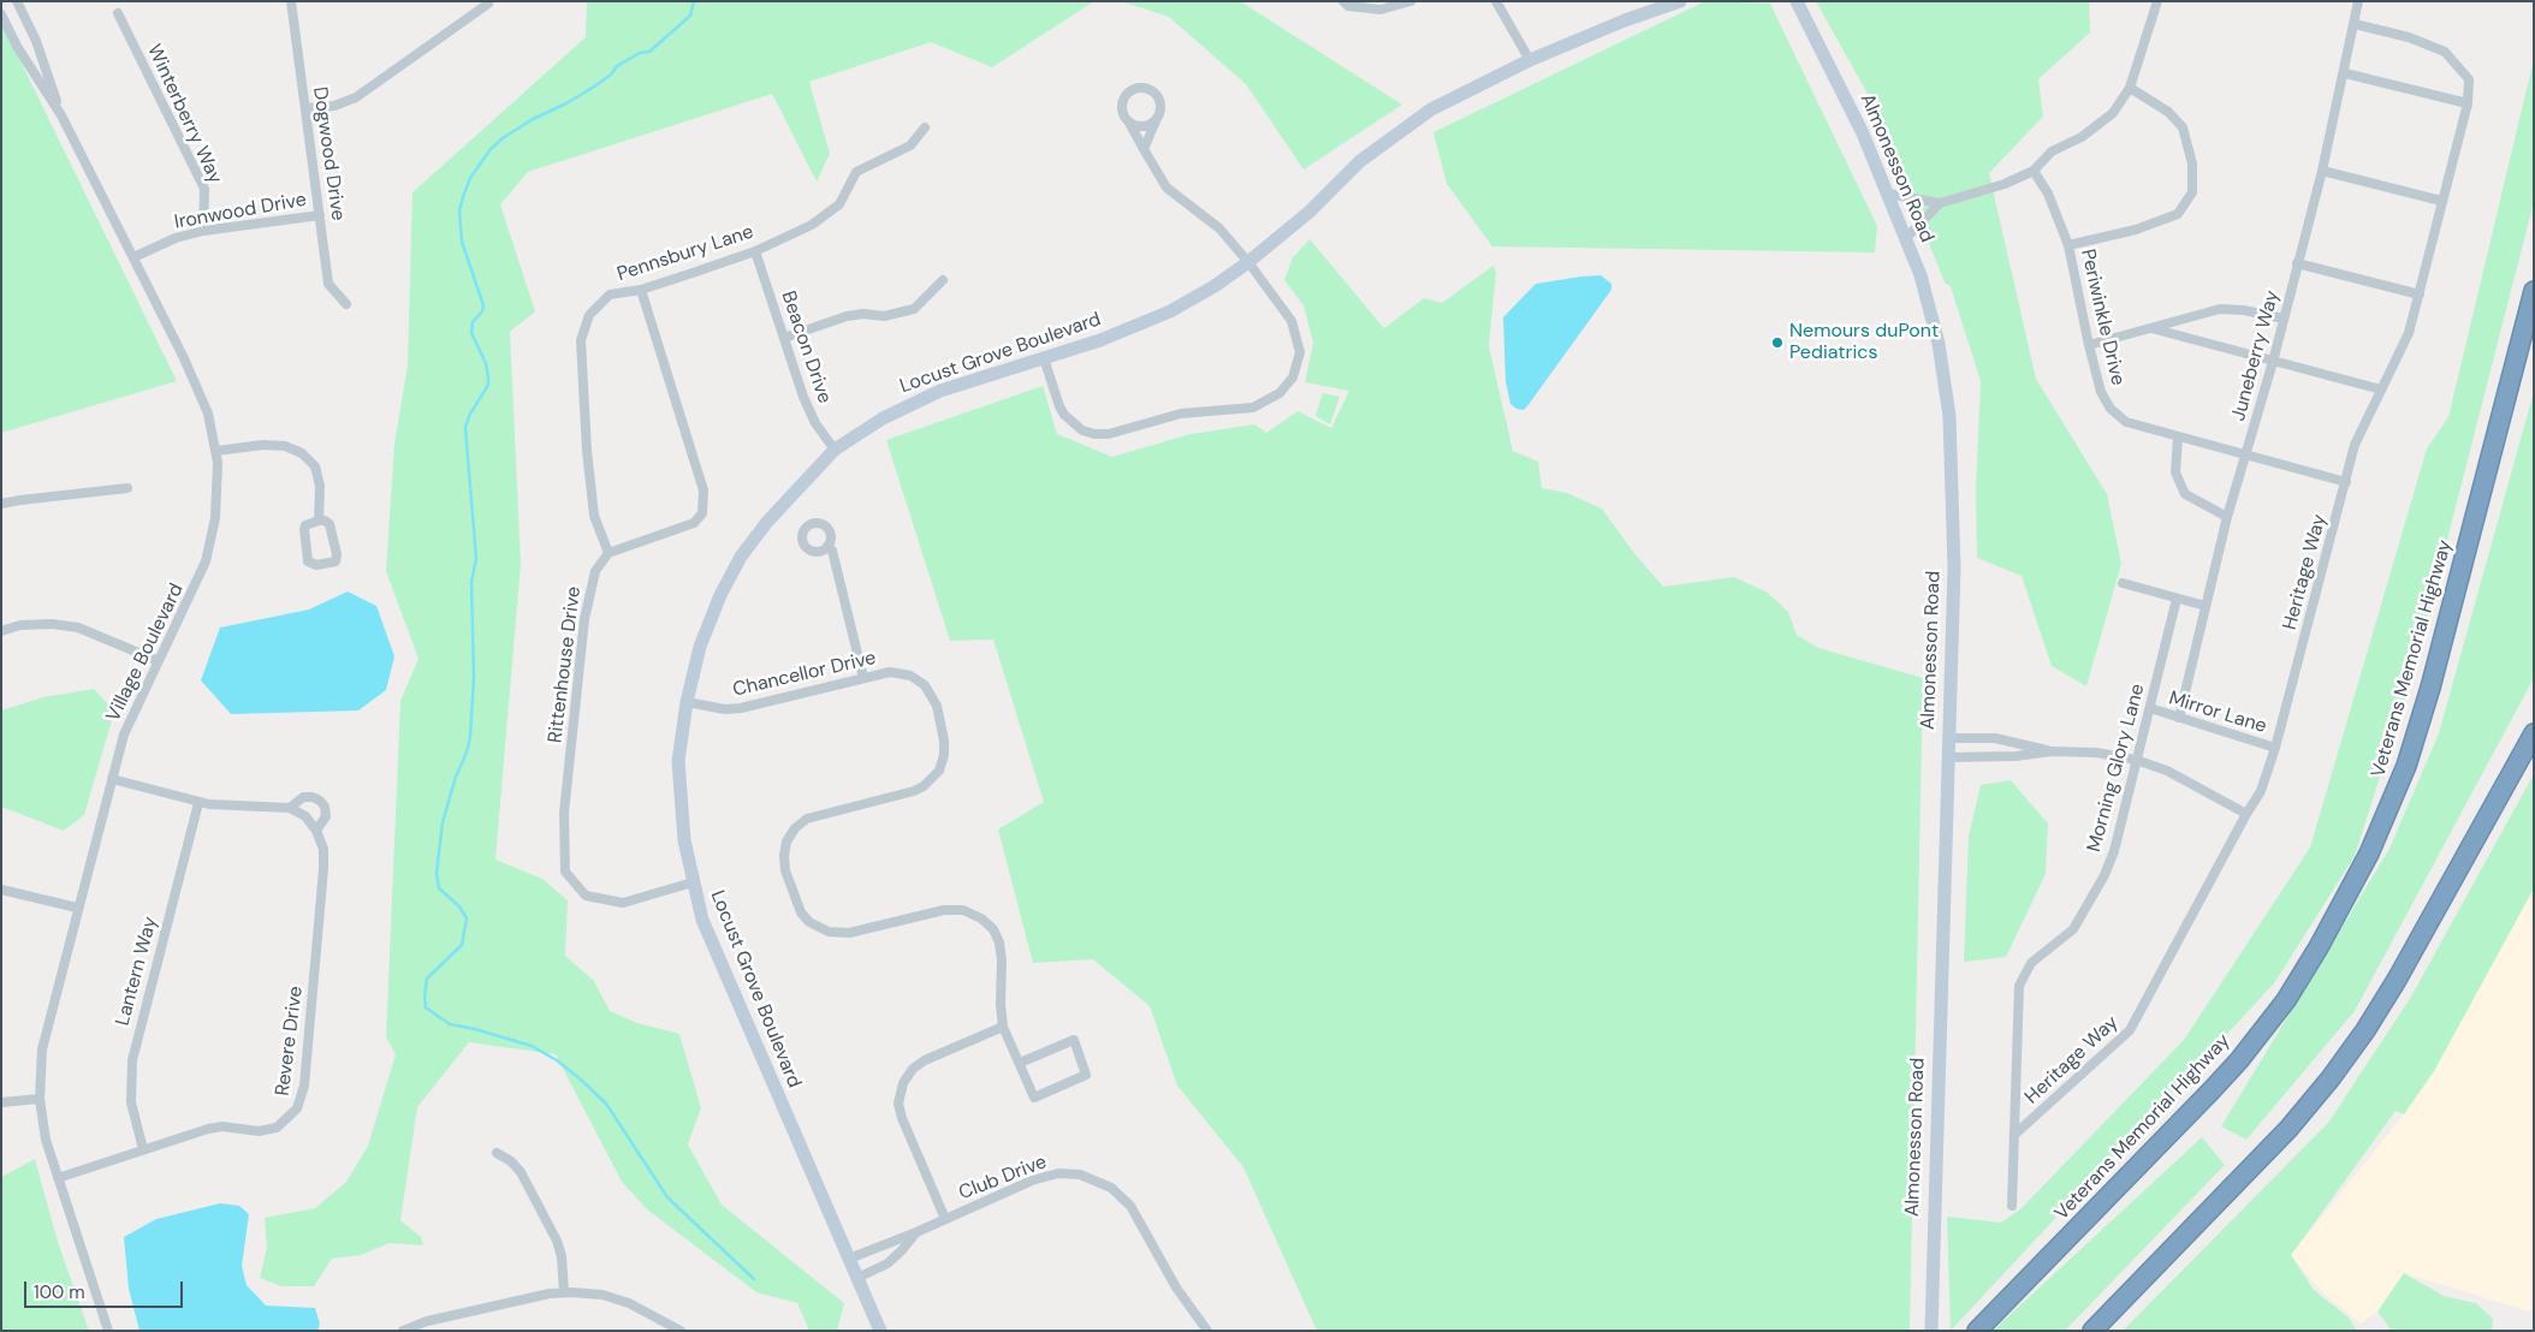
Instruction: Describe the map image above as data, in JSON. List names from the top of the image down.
{
  "streets": {
    "highway": ["Veterans Memorial Highway"],
    "street": [
      "Winterberry Way",
      "Dogwood Drive",
      "Almonesson Road",
      "Ironwood Drive",
      "Pennsbury Lane",
      "Periwinkle Drive",
      "Beacon Drive",
      "Locust Grove Boulevard",
      "Juneberry Way",
      "Heritage Way",
      "Village Boulevard",
      "Rittenhouse Drive",
      "Chancellor Drive",
      "Mirror Lane",
      "Morning Glory Lane",
      "Lantern Way",
      "Revere Drive",
      "Club Drive"
    ]
  },
  "crossings": [
    ["Winterberry Way", "Ironwood Drive"],
    ["Dogwood Drive", "Ironwood Drive"],
    ["Ironwood Drive", "Village Boulevard"],
    ["Pennsbury Lane", "Beacon Drive"],
    ["Pennsbury Lane", "Rittenhouse Drive"],
    ["Periwinkle Drive", "Juneberry Way"],
    ["Periwinkle Drive", "Heritage Way"],
    ["Beacon Drive", "Locust Grove Boulevard"],
    ["Locust Grove Boulevard", "Rittenhouse Drive"],
    ["Locust Grove Boulevard", "Chancellor Drive"],
    ["Locust Grove Boulevard", "Club Drive"],
    ["Juneberry Way", "Heritage Way"],
    ["Juneberry Way", "Mirror Lane"],
    ["Heritage Way", "Mirror Lane"],
    ["Heritage Way", "Morning Glory Lane"],
    ["Village Boulevard", "Revere Drive"],
    ["Mirror Lane", "Morning Glory Lane"],
    ["Lantern Way", "Revere Drive"]
  ],
  "places": ["Nemours duPont Pediatrics"],
  "scale_bar": "100 m"
}
